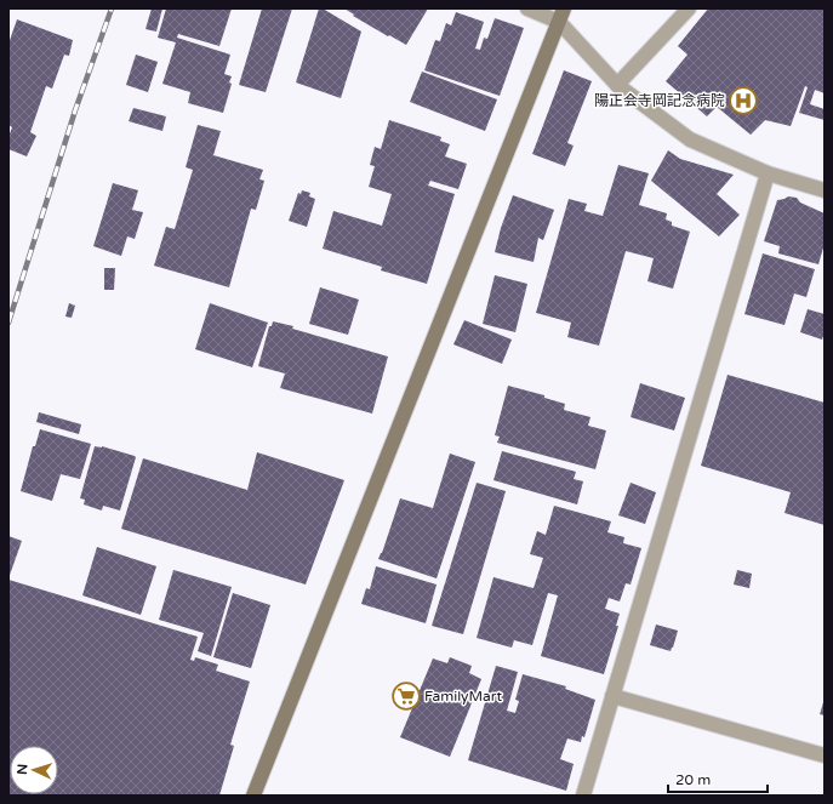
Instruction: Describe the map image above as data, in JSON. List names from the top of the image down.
{
  "places": {
    "hospital": ["陽正会寺岡記念病院"],
    "supermarket": ["FamilyMart"]
  },
  "scale_bar": "20 m",
  "north": "left"
}
